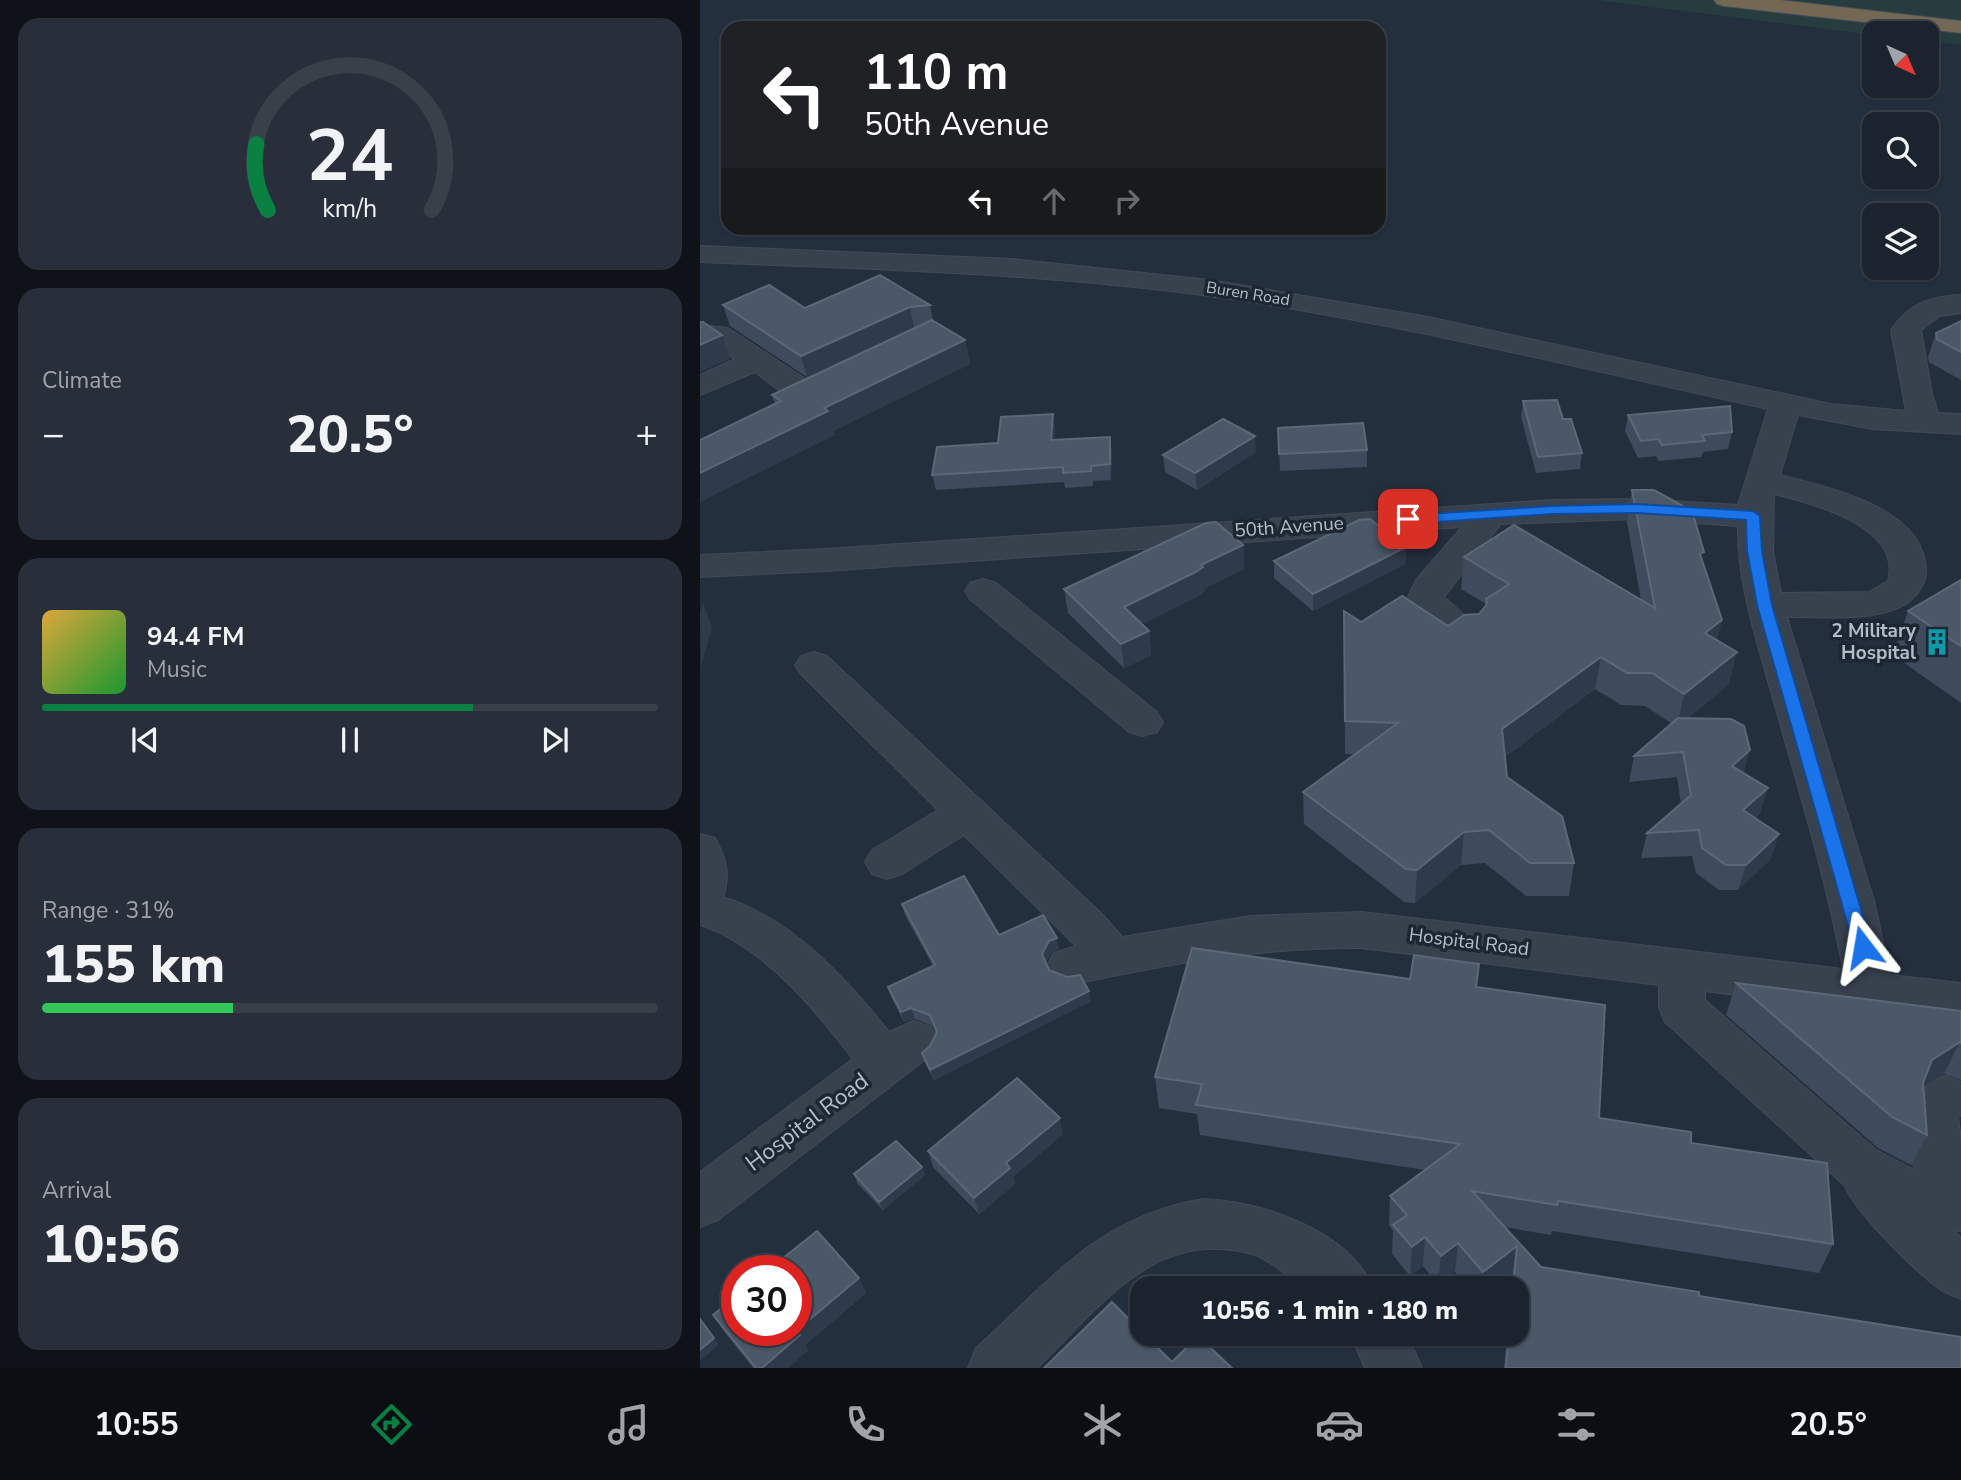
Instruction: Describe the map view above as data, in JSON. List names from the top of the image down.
{
  "streets": {
    "street": ["Buren Road", "50th Avenue", "Hospital Road"]
  },
  "places": {
    "building": ["2 Military Hospital"]
  },
  "north": "bottom right",
  "page": {
    "turn": ["110 m", "50th Avenue"],
    "tile": [
      "Climate",
      ["Range · 31%", "155 km"],
      ["Arrival", "10:56"]
    ],
    "heat": ["−", "20.5°", "+"],
    "song": ["94.4 FM", "Music"],
    "limit": "30",
    "trip": "10:56 · 1 min · 180 m",
    "tabs": ["10:55", "20.5°"],
    "gauge": ["24", "km/h"]
  }
}
